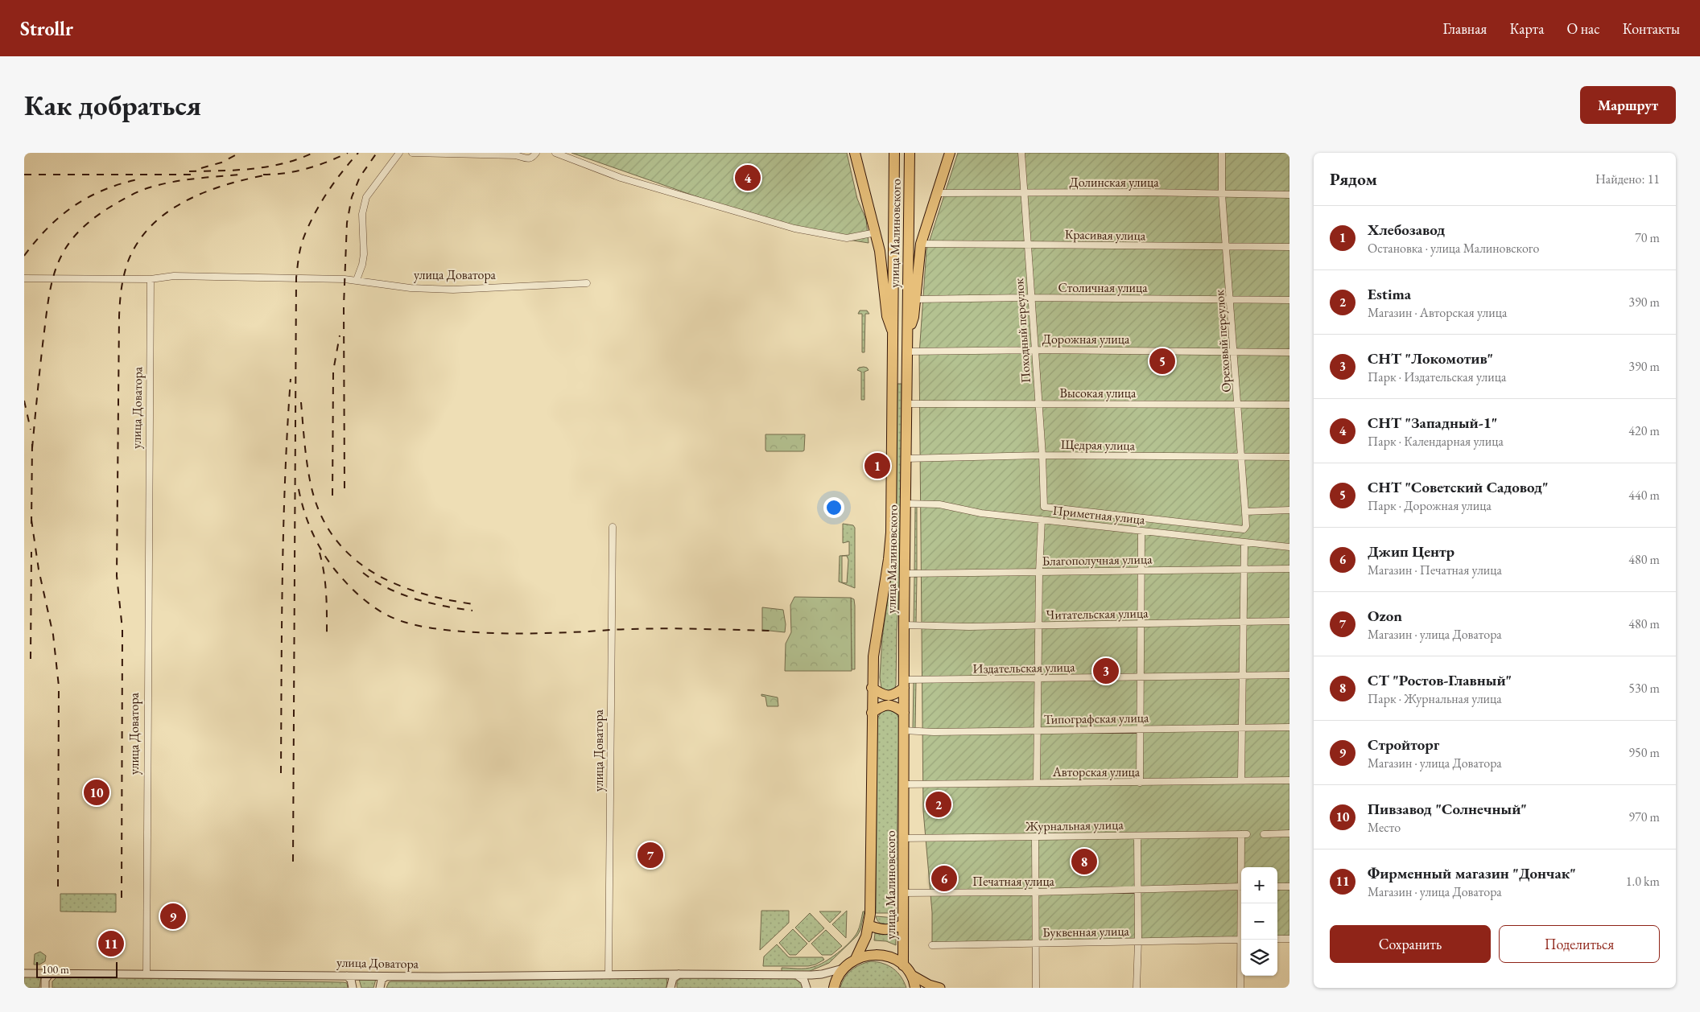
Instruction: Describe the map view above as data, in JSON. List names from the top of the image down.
{
  "streets": {
    "highway": ["улица Малиновского"],
    "street": [
      "Долинская улица",
      "Красивая улица",
      "улица Доватора",
      "Столичная улица",
      "Походный переулок",
      "Дорожная улица",
      "Ореховый переулок",
      "Высокая улица",
      "Щедрая улица",
      "Приметная улица",
      "Благополучная улица",
      "Читательская улица",
      "Издательская улица",
      "Типографская улица",
      "Авторская улица",
      "Журнальная улица",
      "Печатная улица",
      "Буквенная улица"
    ]
  },
  "crossings": [
    ["Долинская улица", "Походный переулок"],
    ["Долинская улица", "Ореховый переулок"],
    ["улица Малиновского", "Дорожная улица"],
    ["улица Малиновского", "Высокая улица"],
    ["улица Малиновского", "Щедрая улица"],
    ["улица Малиновского", "Приметная улица"],
    ["улица Малиновского", "Благополучная улица"],
    ["улица Малиновского", "Читательская улица"],
    ["улица Малиновского", "Издательская улица"],
    ["улица Малиновского", "Типографская улица"],
    ["улица Малиновского", "Авторская улица"],
    ["улица Малиновского", "Журнальная улица"],
    ["улица Малиновского", "Печатная улица"],
    ["Красивая улица", "Походный переулок"],
    ["Красивая улица", "Ореховый переулок"],
    ["Столичная улица", "Походный переулок"],
    ["Столичная улица", "Ореховый переулок"],
    ["Походный переулок", "Дорожная улица"],
    ["Походный переулок", "Ореховый переулок"],
    ["Походный переулок", "Высокая улица"],
    ["Походный переулок", "Щедрая улица"],
    ["Дорожная улица", "Ореховый переулок"],
    ["Ореховый переулок", "Высокая улица"],
    ["Ореховый переулок", "Щедрая улица"]
  ],
  "scale_bar": "100 m",
  "page": {
    "header": "Strollr",
    "nav": [
      "Главная",
      "Карта",
      "О нас",
      "Контакты"
    ],
    "buttons": [
      "Маршрут",
      ["Сохранить", "Поделиться"]
    ],
    "title": "Как добраться",
    "heading": ["Рядом", "Найдено: 11"],
    "pins": [
      "4",
      "5",
      "1",
      "3",
      "10",
      "2",
      "7",
      "8",
      "6",
      "9",
      "11"
    ],
    "list": [
      {
        "mark": "1",
        "name": "Хлебозавод",
        "note": "Остановка · улица Малиновского",
        "value": "70 m"
      },
      {
        "mark": "2",
        "name": "Estima",
        "note": "Магазин · Авторская улица",
        "value": "390 m"
      },
      {
        "mark": "3",
        "name": "СНТ \"Локомотив\"",
        "note": "Парк · Издательская улица",
        "value": "390 m"
      },
      {
        "mark": "4",
        "name": "СНТ \"Западный-1\"",
        "note": "Парк · Календарная улица",
        "value": "420 m"
      },
      {
        "mark": "5",
        "name": "СНТ \"Советский Садовод\"",
        "note": "Парк · Дорожная улица",
        "value": "440 m"
      },
      {
        "mark": "6",
        "name": "Джип Центр",
        "note": "Магазин · Печатная улица",
        "value": "480 m"
      },
      {
        "mark": "7",
        "name": "Ozon",
        "note": "Магазин · улица Доватора",
        "value": "480 m"
      },
      {
        "mark": "8",
        "name": "СТ \"Ростов-Главный\"",
        "note": "Парк · Журнальная улица",
        "value": "530 m"
      },
      {
        "mark": "9",
        "name": "Стройторг",
        "note": "Магазин · улица Доватора",
        "value": "950 m"
      },
      {
        "mark": "10",
        "name": "Пивзавод \"Солнечный\"",
        "note": "Место",
        "value": "970 m"
      },
      {
        "mark": "11",
        "name": "Фирменный магазин \"Дончак\"",
        "note": "Магазин · улица Доватора",
        "value": "1.0 km"
      }
    ],
    "map_buttons": ["+", "−"],
    "scale": "100 m"
  }
}
